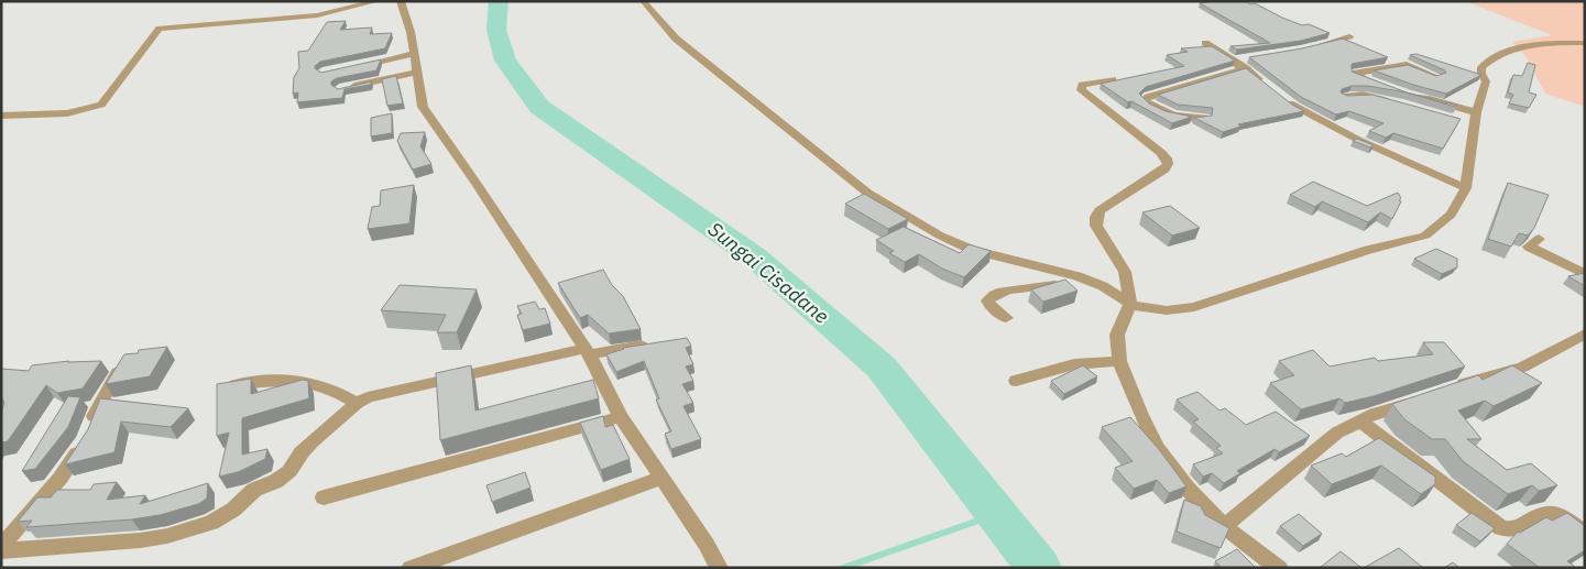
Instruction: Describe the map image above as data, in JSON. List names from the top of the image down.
{
  "water": ["Sungai Cisadane"]
}
